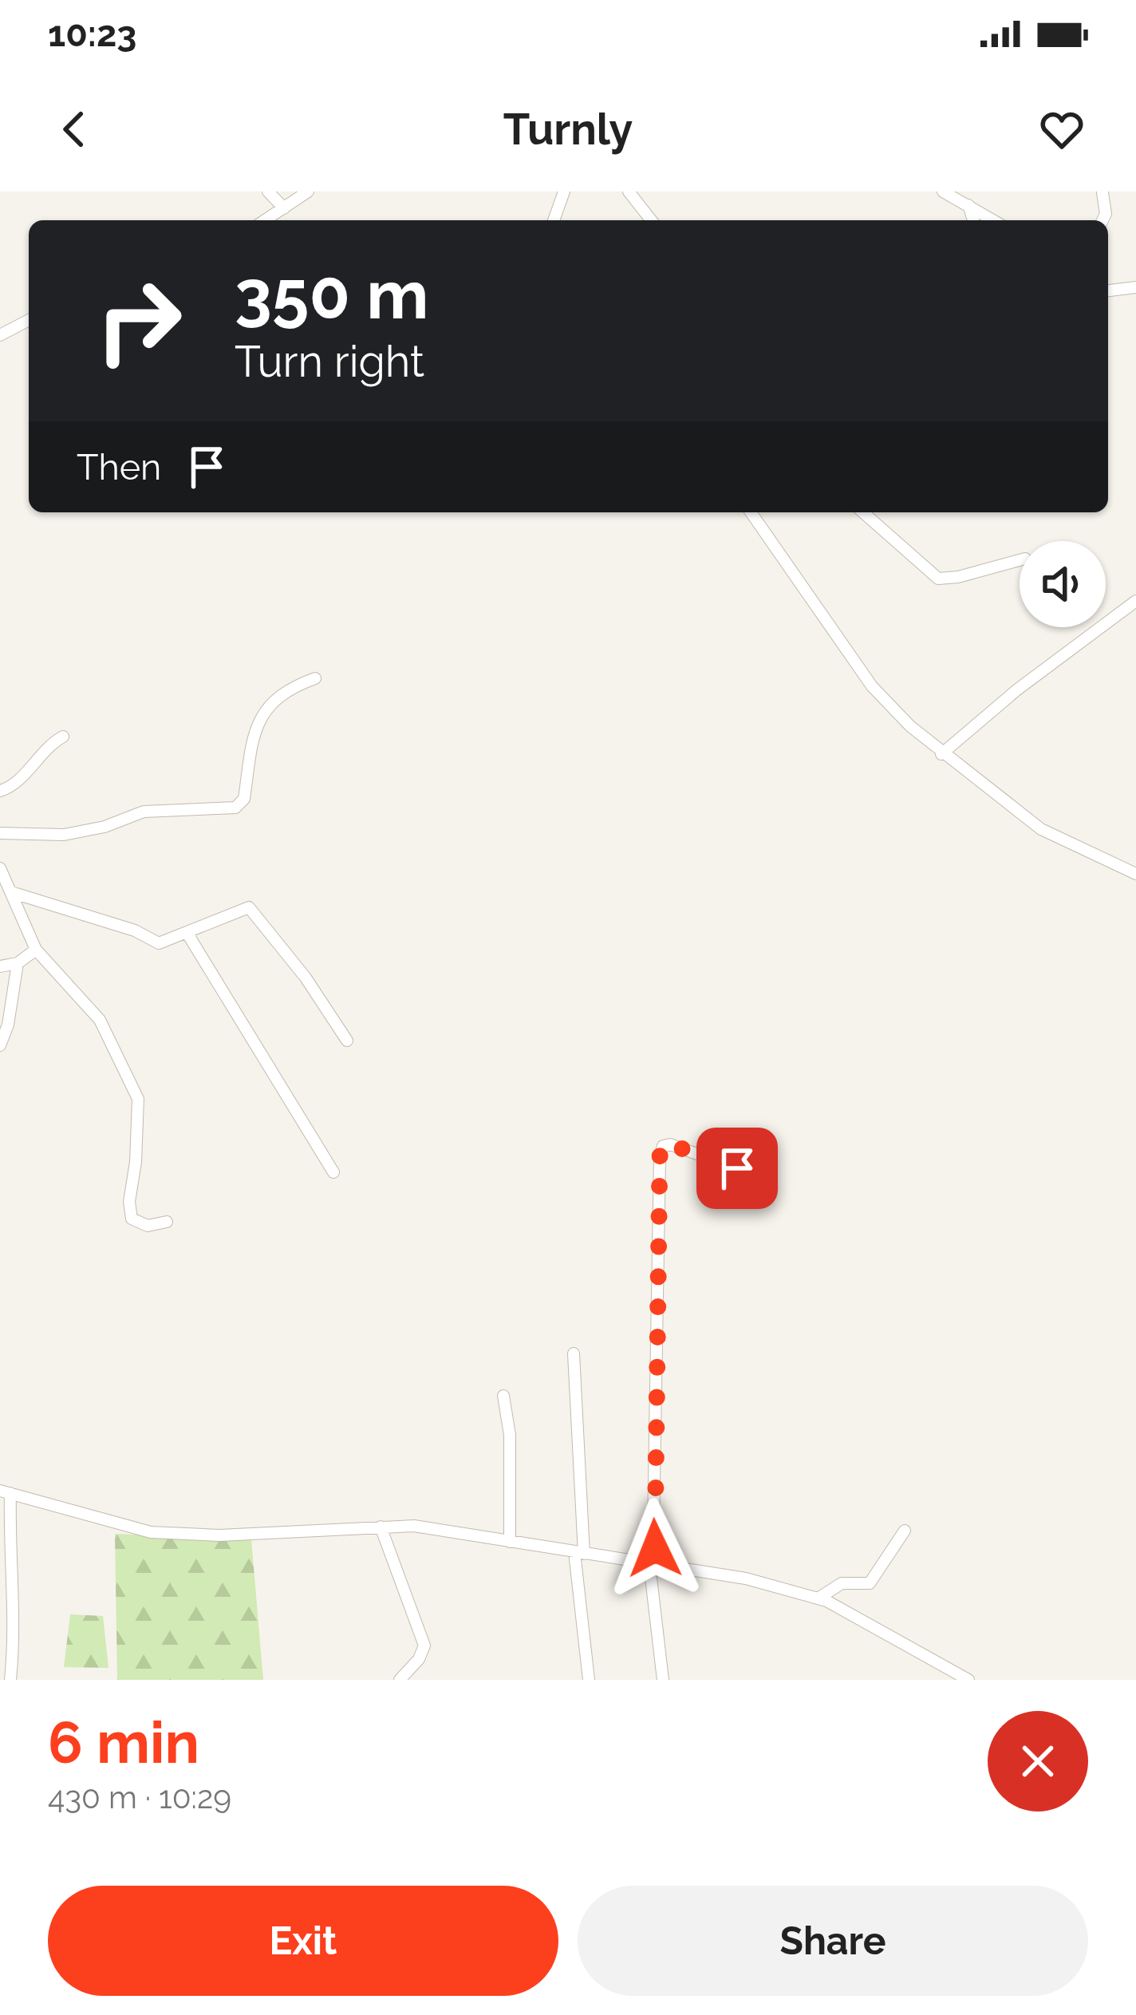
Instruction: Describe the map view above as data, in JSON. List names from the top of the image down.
{
  "page": {
    "status": "10:23",
    "header": "Turnly",
    "turn": ["350 m", "Turn right"],
    "then": "Then",
    "heading": ["6 min", "430 m · 10:29"],
    "buttons": ["Exit", "Share"]
  }
}
